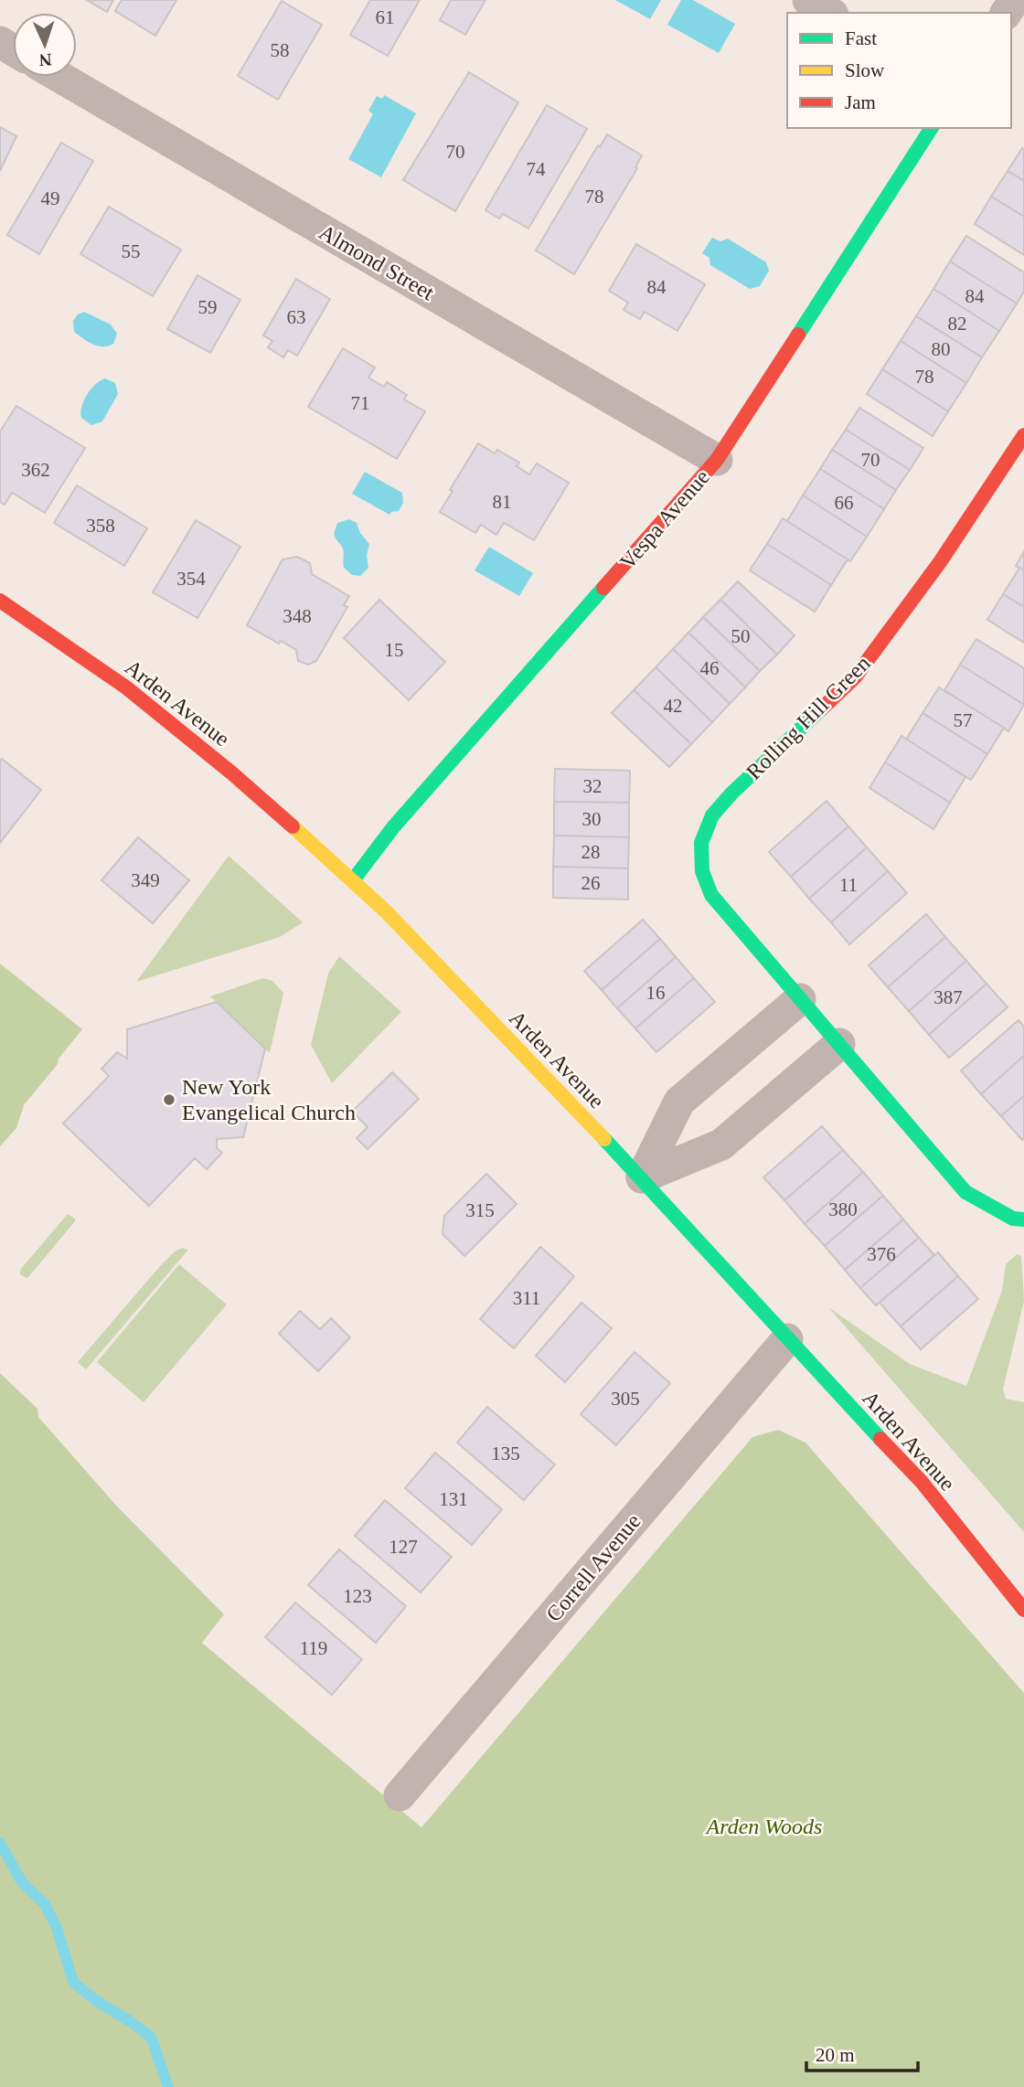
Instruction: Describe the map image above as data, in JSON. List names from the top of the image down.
{
  "streets": {
    "street": [
      "Almond Street",
      "Vespa Avenue",
      "Arden Avenue",
      "Rolling Hill Green",
      "Correll Avenue"
    ]
  },
  "crossings": [
    ["Almond Street", "Vespa Avenue"],
    ["Vespa Avenue", "Arden Avenue"],
    ["Arden Avenue", "Correll Avenue"]
  ],
  "parks": ["Arden Woods"],
  "places": ["New York Evangelical Church"],
  "house_numbers": [
    "61",
    "58",
    "70",
    "74",
    "78",
    "49",
    "55",
    "84",
    "84",
    "59",
    "63",
    "82",
    "80",
    "78",
    "71",
    "70",
    "362",
    "81",
    "66",
    "358",
    "354",
    "348",
    "50",
    "15",
    "46",
    "42",
    "57",
    "32",
    "30",
    "28",
    "349",
    "26",
    "11",
    "16",
    "387",
    "380",
    "315",
    "376",
    "311",
    "305",
    "135",
    "131",
    "127",
    "123",
    "119"
  ],
  "legend": ["Fast", "Slow", "Jam"],
  "scale_bar": "20 m",
  "north": "bottom"
}
